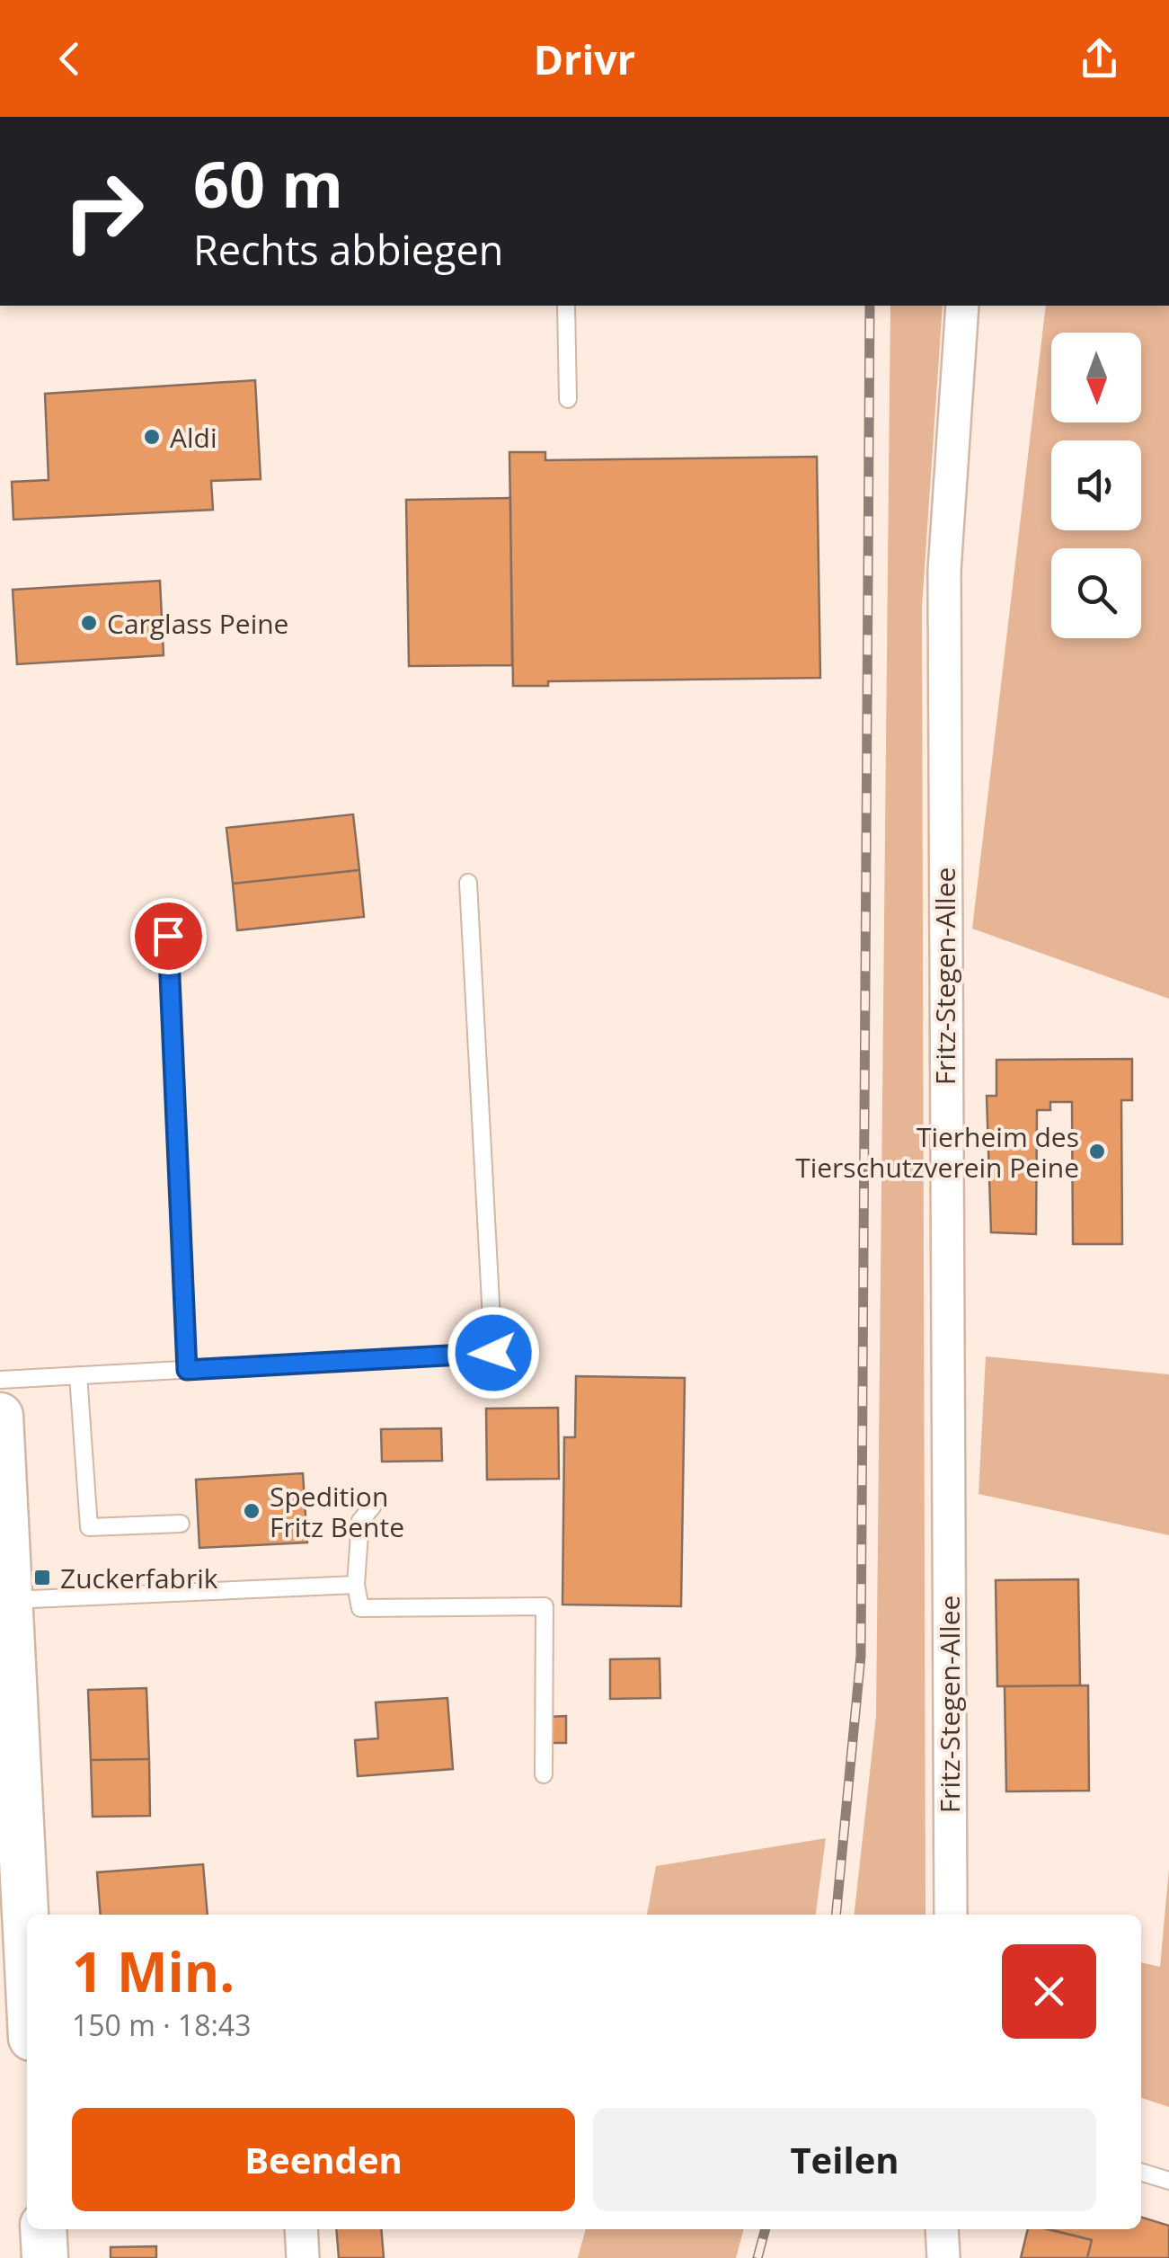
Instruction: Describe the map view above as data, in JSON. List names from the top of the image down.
{
  "streets": {
    "street": ["Fritz-Stegen-Allee"]
  },
  "places": {
    "other": [
      "Aldi",
      "Carglass Peine",
      "Tierheim des Tierschutzverein Peine",
      "Spedition Fritz Bente"
    ],
    "transit": ["Zuckerfabrik"]
  },
  "north": "bottom",
  "page": {
    "header": "Drivr",
    "turn": ["60 m", "Rechts abbiegen"],
    "heading": ["1 Min.", "150 m · 18:43"],
    "buttons": ["Beenden", "Teilen"]
  }
}
